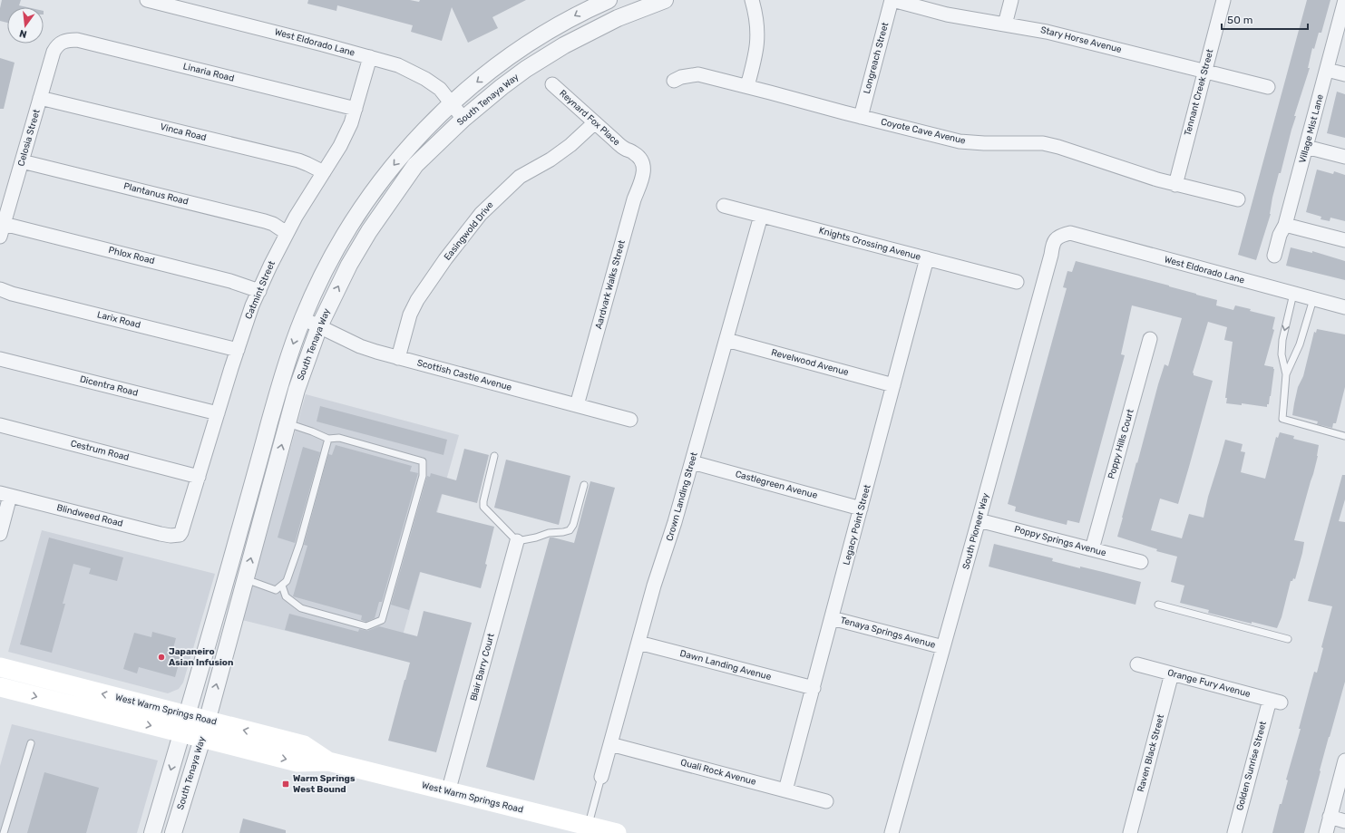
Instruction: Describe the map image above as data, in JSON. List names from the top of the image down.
{
  "streets": {
    "main road": ["West Warm Springs Road"],
    "street": [
      "Stary Horse Avenue",
      "West Eldorado Lane",
      "Longreach Street",
      "Linaria Road",
      "Tennant Creek Street",
      "South Tenaya Way",
      "Reynard Fox Place",
      "Village Mist Lane",
      "Coyote Cave Avenue",
      "Vinca Road",
      "Celosia Street",
      "Plantanus Road",
      "Easingwold Drive",
      "Knights Crossing Avenue",
      "Phlox Road",
      "Aardvark Walks Street",
      "Catmint Street",
      "Larix Road",
      "Revelwood Avenue",
      "Scottish Castle Avenue",
      "Dicentra Road",
      "Poppy Hills Court",
      "Cestrum Road",
      "Castlegreen Avenue",
      "Crown Landing Street",
      "Blindweed Road",
      "Legacy Point Street",
      "South Pioneer Way",
      "Poppy Springs Avenue",
      "Tenaya Springs Avenue",
      "Dawn Landing Avenue",
      "Blair Barry Court",
      "Orange Fury Avenue",
      "Raven Black Street",
      "Golden Sunrise Street",
      "Quali Rock Avenue"
    ]
  },
  "crossings": [
    ["Stary Horse Avenue", "Longreach Street"],
    ["Stary Horse Avenue", "Tennant Creek Street"],
    ["West Eldorado Lane", "South Tenaya Way"],
    ["West Eldorado Lane", "Catmint Street"],
    ["West Eldorado Lane", "South Pioneer Way"],
    ["Longreach Street", "Coyote Cave Avenue"],
    ["Linaria Road", "Celosia Street"],
    ["Linaria Road", "Catmint Street"],
    ["Tennant Creek Street", "Coyote Cave Avenue"],
    ["South Tenaya Way", "Scottish Castle Avenue"],
    ["South Tenaya Way", "West Warm Springs Road"],
    ["Reynard Fox Place", "Easingwold Drive"],
    ["Reynard Fox Place", "Aardvark Walks Street"],
    ["Vinca Road", "Celosia Street"],
    ["Vinca Road", "Catmint Street"],
    ["Celosia Street", "Plantanus Road"],
    ["Celosia Street", "Phlox Road"],
    ["Plantanus Road", "Catmint Street"],
    ["Easingwold Drive", "Scottish Castle Avenue"],
    ["Knights Crossing Avenue", "Crown Landing Street"],
    ["Knights Crossing Avenue", "Legacy Point Street"],
    ["Phlox Road", "Catmint Street"],
    ["Aardvark Walks Street", "Scottish Castle Avenue"],
    ["Catmint Street", "Larix Road"],
    ["Catmint Street", "Dicentra Road"],
    ["Catmint Street", "Cestrum Road"],
    ["Catmint Street", "Blindweed Road"],
    ["Revelwood Avenue", "Crown Landing Street"],
    ["Revelwood Avenue", "Legacy Point Street"],
    ["Poppy Hills Court", "Poppy Springs Avenue"],
    ["Castlegreen Avenue", "Crown Landing Street"],
    ["Castlegreen Avenue", "Legacy Point Street"],
    ["Crown Landing Street", "Dawn Landing Avenue"],
    ["Crown Landing Street", "Quali Rock Avenue"],
    ["Legacy Point Street", "Tenaya Springs Avenue"],
    ["Legacy Point Street", "Dawn Landing Avenue"],
    ["Legacy Point Street", "Quali Rock Avenue"],
    ["South Pioneer Way", "Poppy Springs Avenue"],
    ["South Pioneer Way", "Tenaya Springs Avenue"],
    ["Blair Barry Court", "West Warm Springs Road"],
    ["Orange Fury Avenue", "Raven Black Street"],
    ["Orange Fury Avenue", "Golden Sunrise Street"]
  ],
  "places": {
    "other": ["Japaneiro Asian Infusion"],
    "transit": ["Warm Springs West Bound"]
  },
  "scale_bar": "50 m",
  "north": "bottom"
}
